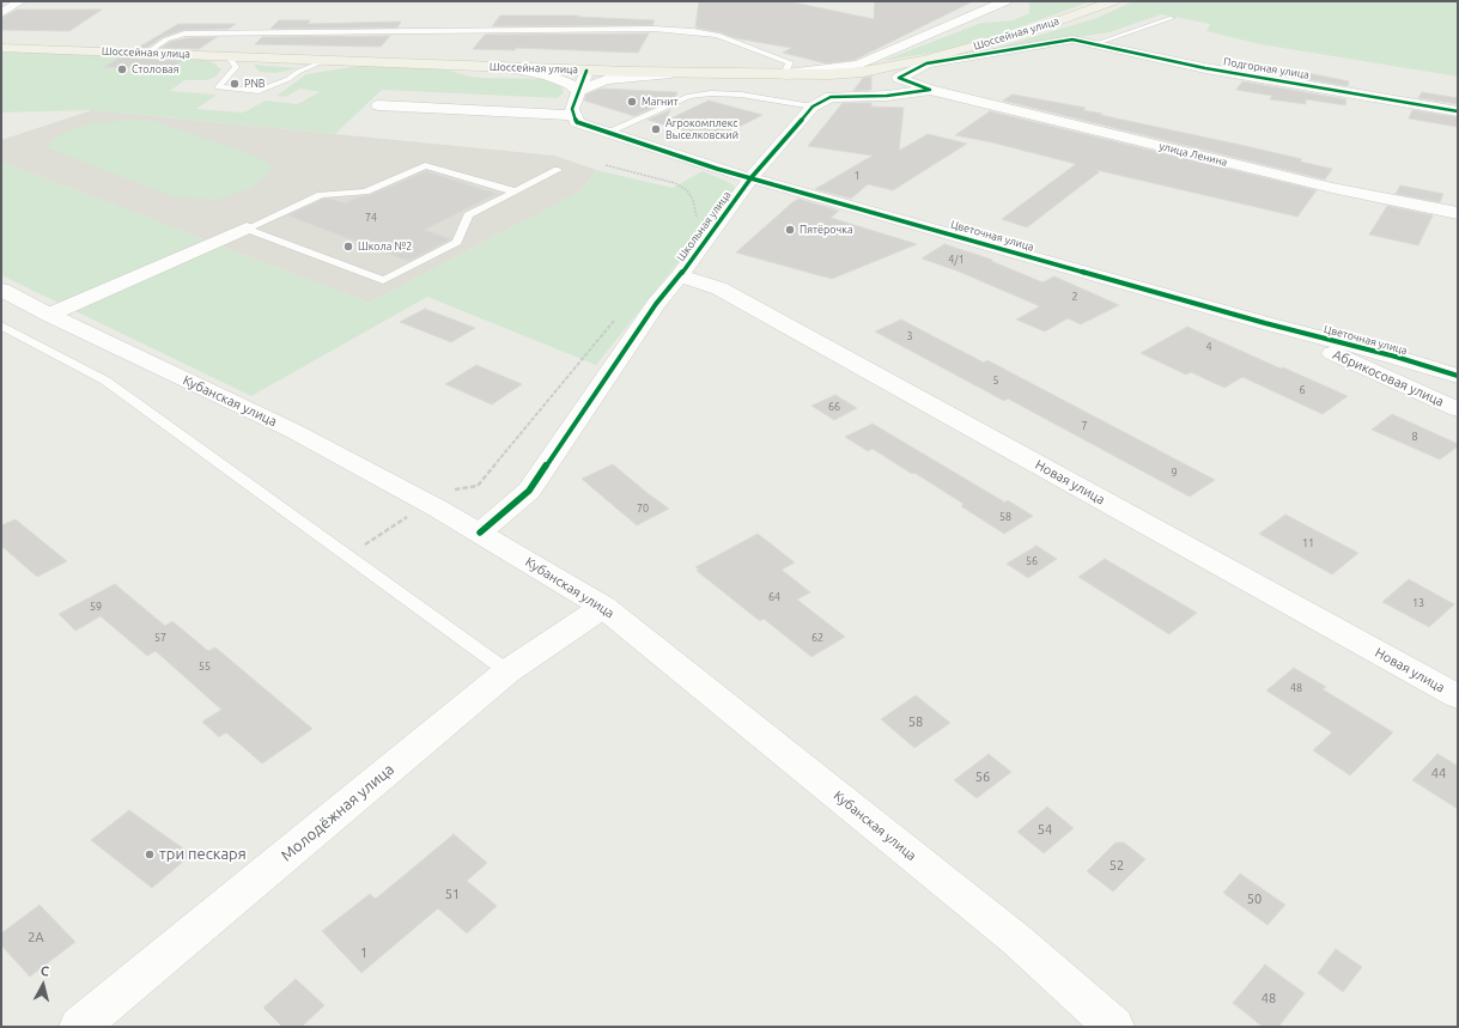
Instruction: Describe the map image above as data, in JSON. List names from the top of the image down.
{
  "streets": {
    "main road": ["Шоссейная улица"],
    "street": [
      "Подгорная улица",
      "улица Ленина",
      "Школьная улица",
      "Цветочная улица",
      "Абрикосовая улица",
      "Кубанская улица",
      "Новая улица",
      "Молодёжная улица"
    ]
  },
  "crossings": [
    ["Подгорная улица", "улица Ленина"],
    ["Подгорная улица", "Школьная улица"],
    ["улица Ленина", "Школьная улица"],
    ["Школьная улица", "Цветочная улица"],
    ["Школьная улица", "Кубанская улица"],
    ["Школьная улица", "Новая улица"],
    ["Цветочная улица", "Абрикосовая улица"],
    ["Кубанская улица", "Молодёжная улица"]
  ],
  "places": [
    "Столовая",
    "PNB",
    "Магнит",
    "Агрокомплекс Выселковский",
    "Пятёрочка",
    "Школа №2",
    "три пескаря"
  ],
  "house_numbers": [
    "1",
    "74",
    "4/1",
    "2",
    "3",
    "4",
    "5",
    "6",
    "66",
    "7",
    "8",
    "9",
    "70",
    "58",
    "11",
    "56",
    "64",
    "13",
    "59",
    "57",
    "62",
    "55",
    "48",
    "58",
    "44",
    "56",
    "54",
    "52",
    "51",
    "50",
    "2А",
    "1",
    "48"
  ],
  "north": "top"
}
